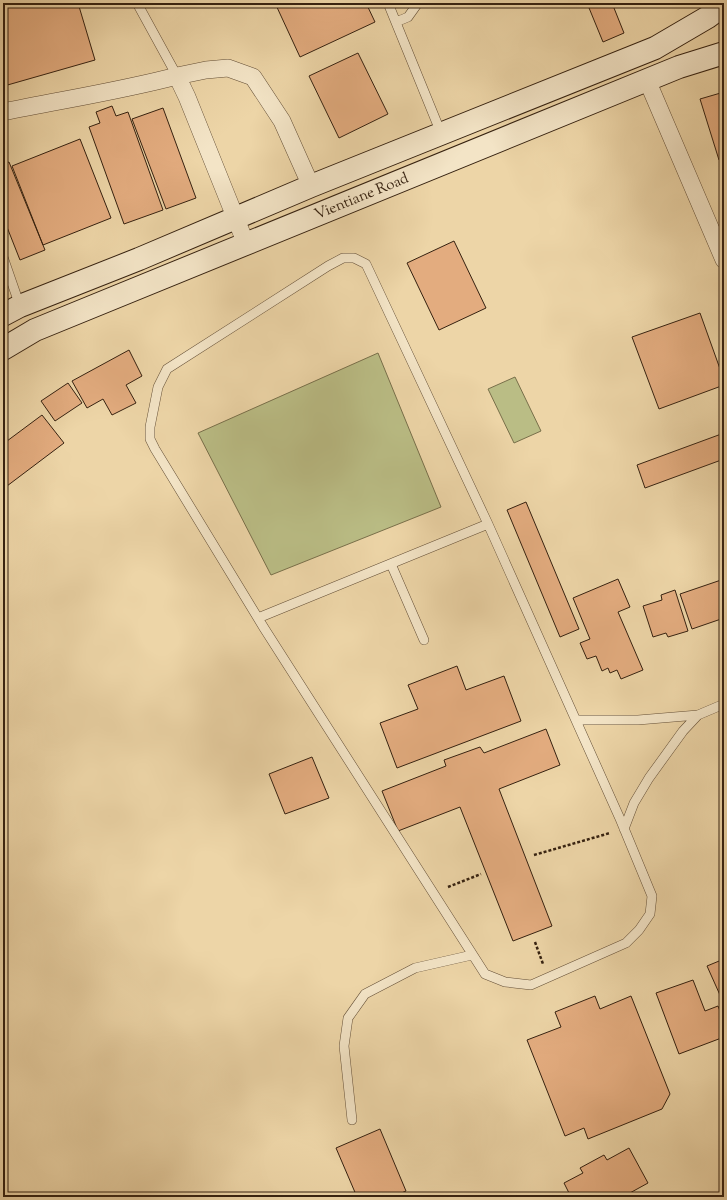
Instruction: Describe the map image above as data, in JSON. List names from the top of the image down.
{
  "streets": {
    "main road": ["Vientiane Road"]
  }
}
